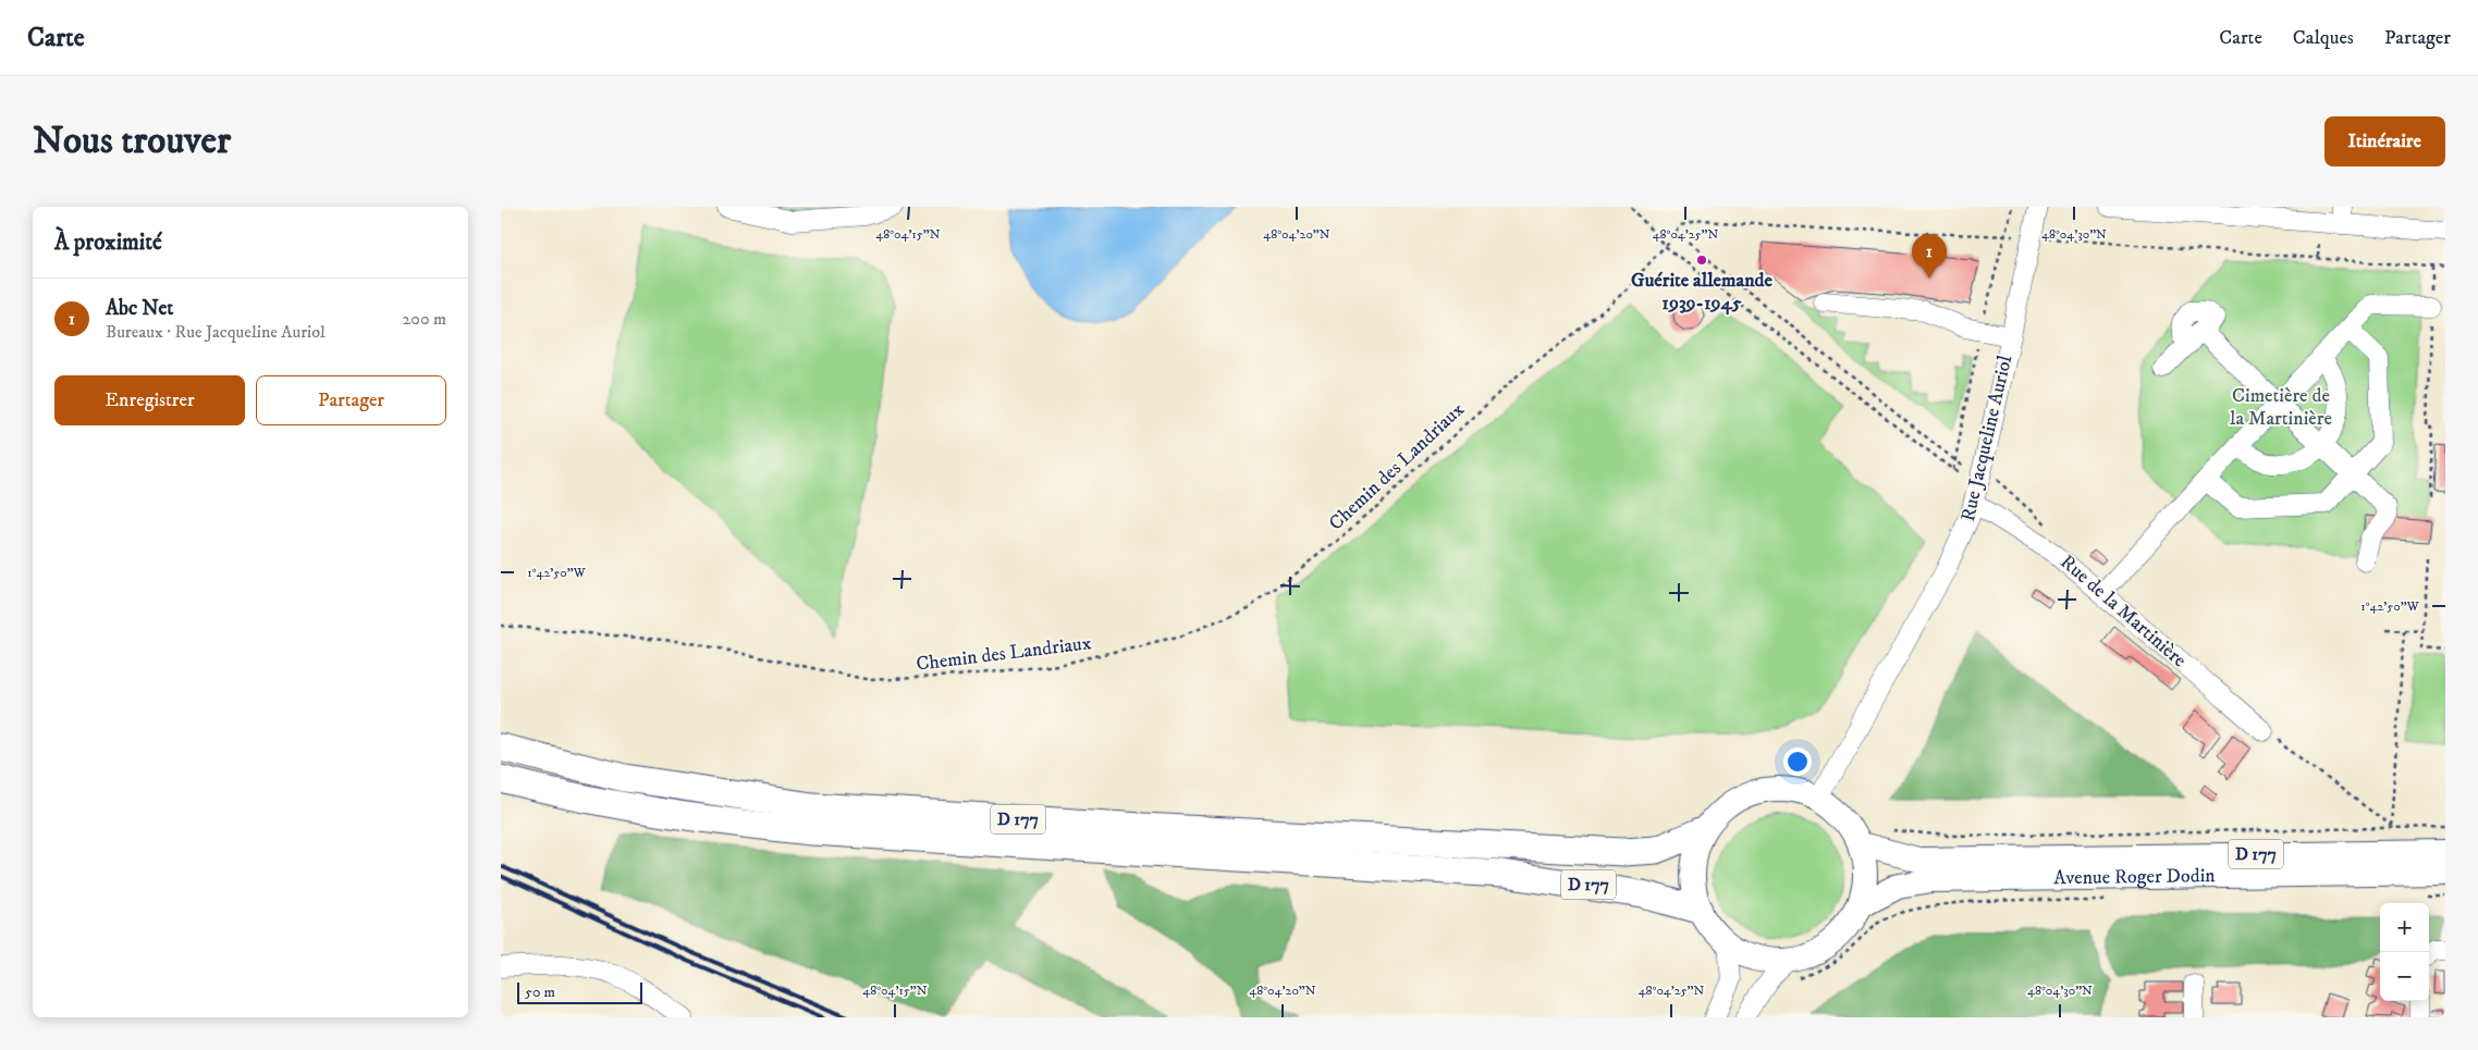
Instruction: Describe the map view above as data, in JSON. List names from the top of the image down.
{
  "streets": {
    "highway": ["D 177"],
    "main road": ["Avenue Roger Dodin"],
    "street": ["Rue Jacqueline Auriol", "Rue de la Martinière"],
    "path": ["Chemin des Landriaux"]
  },
  "crossings": [
    ["Rue Jacqueline Auriol", "Rue de la Martinière"],
    ["Rue Jacqueline Auriol", "D 177"],
    ["Rue Jacqueline Auriol", "Avenue Roger Dodin"],
    ["D 177", "Avenue Roger Dodin"]
  ],
  "parks": ["Cimetière de la Martinière"],
  "places": ["Guérite allemande 1939-1945"],
  "scale_bar": "50 m",
  "page": {
    "header": "Carte",
    "nav": ["Carte", "Calques", "Partager"],
    "buttons": [
      "Itinéraire",
      ["Enregistrer", "Partager"]
    ],
    "title": "Nous trouver",
    "heading": "À proximité",
    "pins": "1",
    "list": [
      {
        "mark": "1",
        "name": "Abc Net",
        "note": "Bureaux · Rue Jacqueline Auriol",
        "value": "200 m"
      }
    ],
    "map_buttons": ["+", "−"],
    "scale": "50 m"
  },
  "coordinates": [
    "48°04'15\"N",
    "48°04'20\"N",
    "48°04'25\"N",
    "48°04'30\"N",
    "1°42'50\"W"
  ]
}
